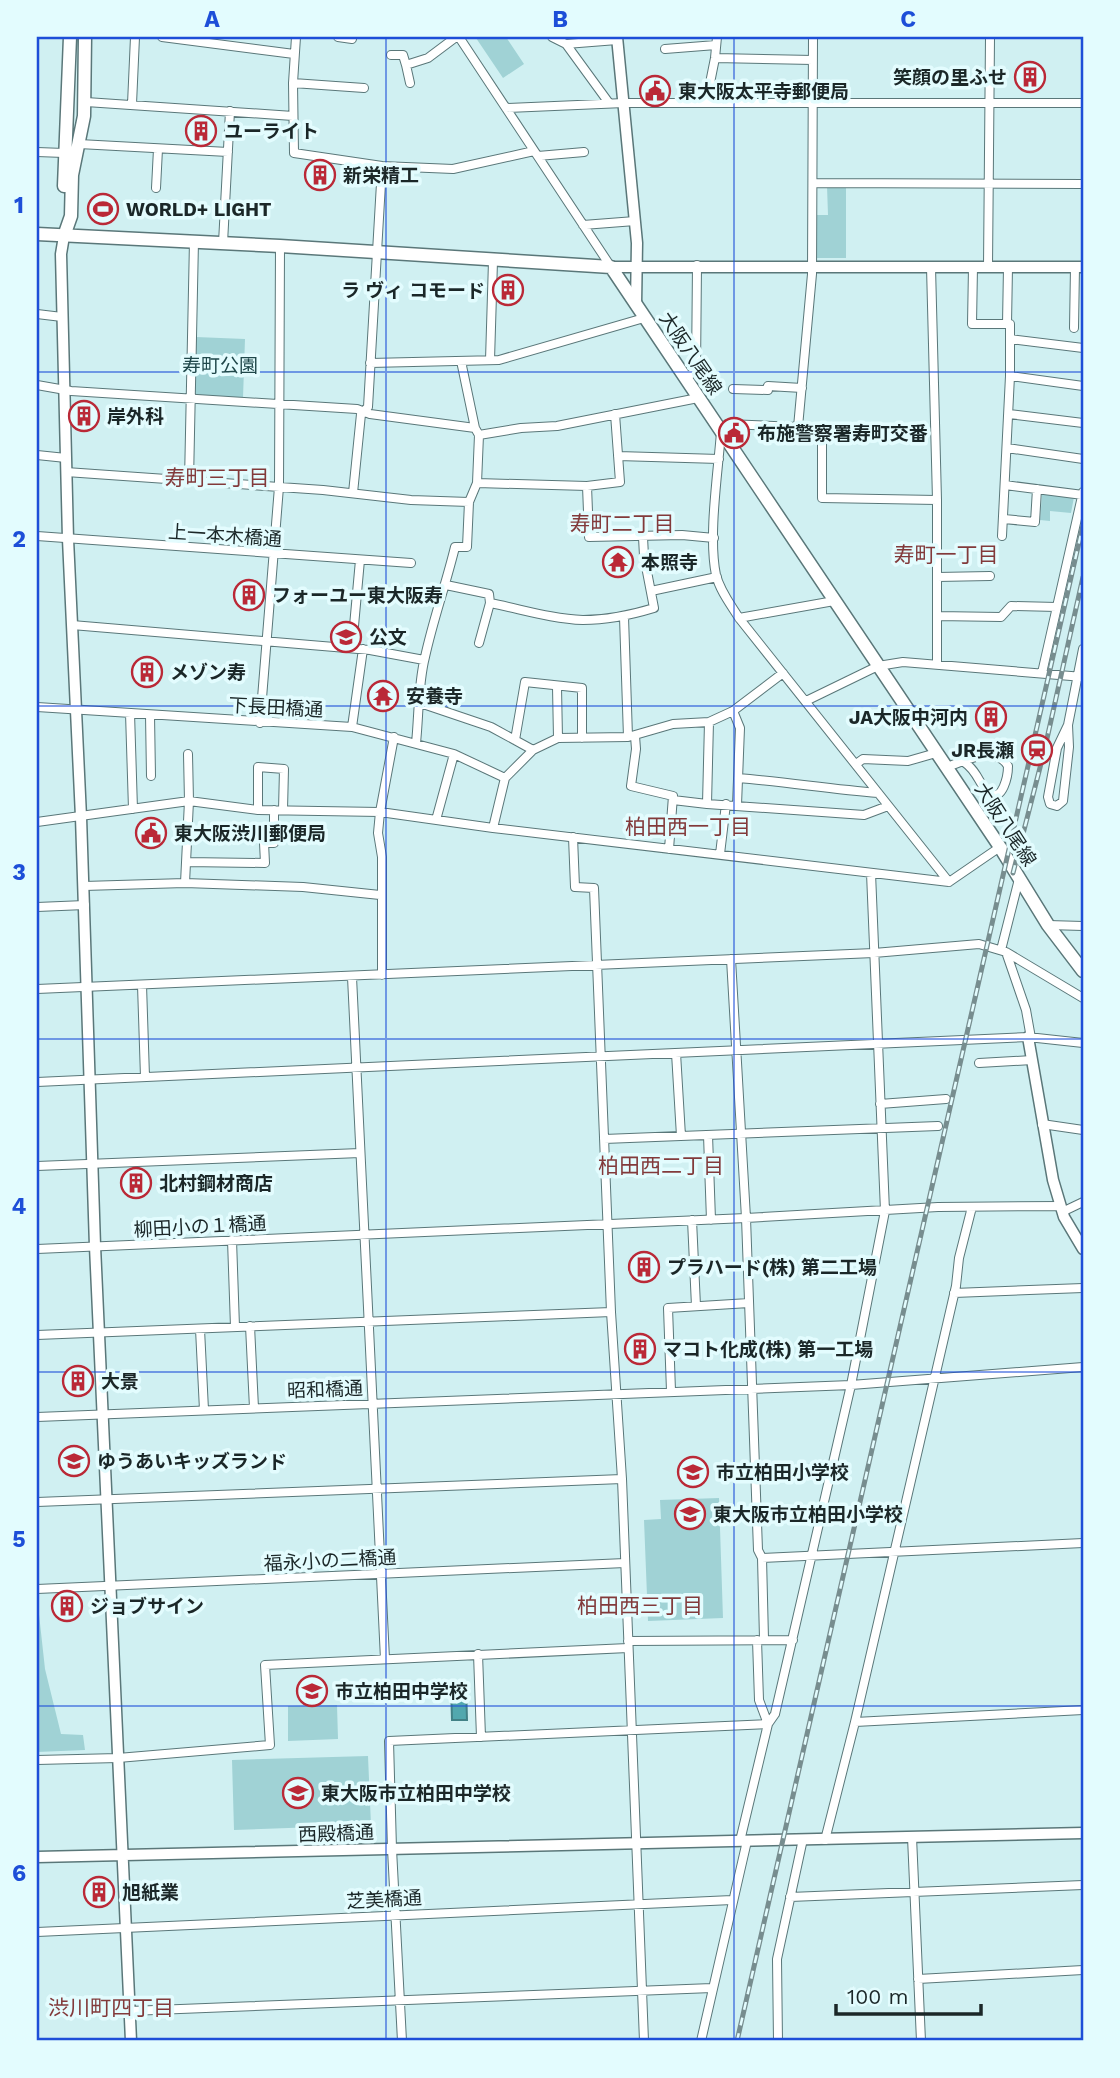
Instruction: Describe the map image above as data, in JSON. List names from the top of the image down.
{
  "streets": {
    "main road": ["大阪八尾線"],
    "street": [
      "上一本木橋通",
      "下長田橋通",
      "柳田小の１橋通",
      "昭和橋通",
      "福永小の二橋通",
      "西殿橋通",
      "芝美橋通"
    ]
  },
  "districts": [
    "寿町三丁目",
    "寿町二丁目",
    "寿町一丁目",
    "柏田西一丁目",
    "柏田西二丁目",
    "柏田西三丁目",
    "渋川町四丁目"
  ],
  "parks": ["寿町公園"],
  "places": {
    "building": [
      "笑顔の里ふせ",
      "ユーライト",
      "新栄精工",
      "ラ ヴィ コモード",
      "岸外科",
      "フォーユー東大阪寿",
      "メゾン寿",
      "JA大阪中河内",
      "北村鋼材商店",
      "プラハード(株) 第二工場",
      "マコト化成(株) 第一工場",
      "大景",
      "ジョブサイン",
      "旭紙業"
    ],
    "public building": ["東大阪太平寺郵便局", "布施警察署寿町交番", "東大阪渋川郵便局"],
    "sports": ["WORLD+ LIGHT"],
    "temple": ["本照寺", "安養寺"],
    "school or university": [
      "公文",
      "ゆうあいキッズランド",
      "市立柏田小学校",
      "東大阪市立柏田小学校",
      "市立柏田中学校",
      "東大阪市立柏田中学校"
    ],
    "station": ["JR長瀬"]
  },
  "scale_bar": "100 m",
  "grid": {
    "columns": ["A", "B", "C"],
    "rows": [
      "1",
      "2",
      "3",
      "4",
      "5",
      "6"
    ]
  }
}
